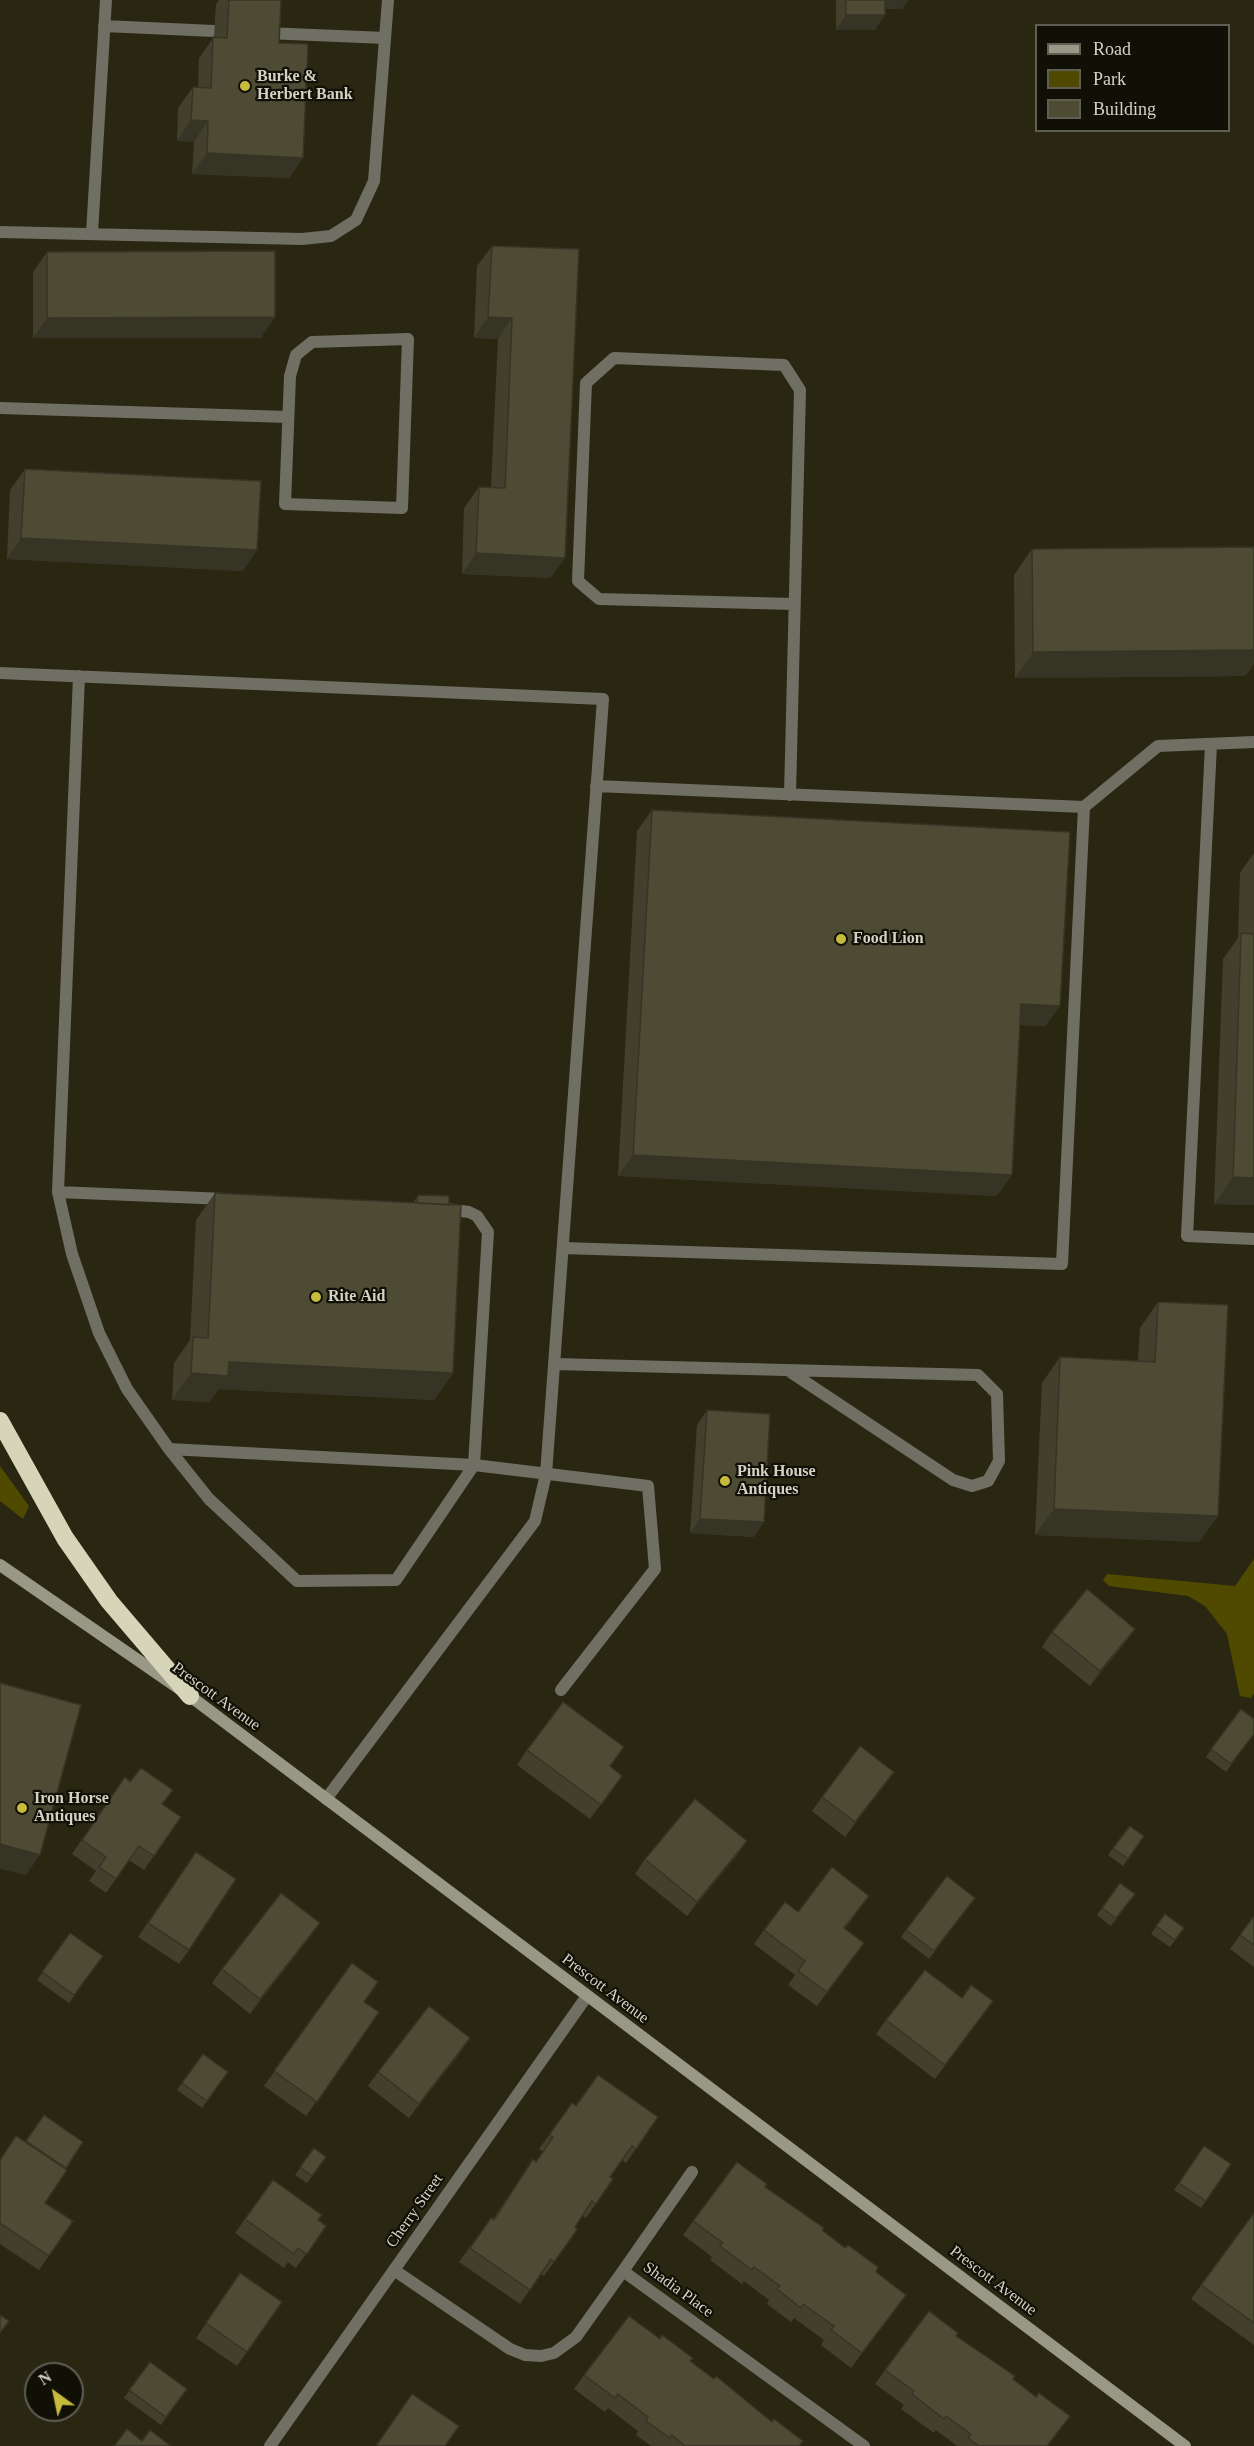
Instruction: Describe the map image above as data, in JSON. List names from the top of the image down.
{
  "streets": {
    "main road": ["Prescott Avenue"],
    "street": ["Cherry Street", "Shadia Place"]
  },
  "crossings": [
    ["Prescott Avenue", "Cherry Street"],
    ["Cherry Street", "Shadia Place"]
  ],
  "places": [
    "Burke & Herbert Bank",
    "Food Lion",
    "Rite Aid",
    "Pink House Antiques",
    "Iron Horse Antiques"
  ],
  "legend": ["Road", "Park", "Building"],
  "north": "top left"
}
